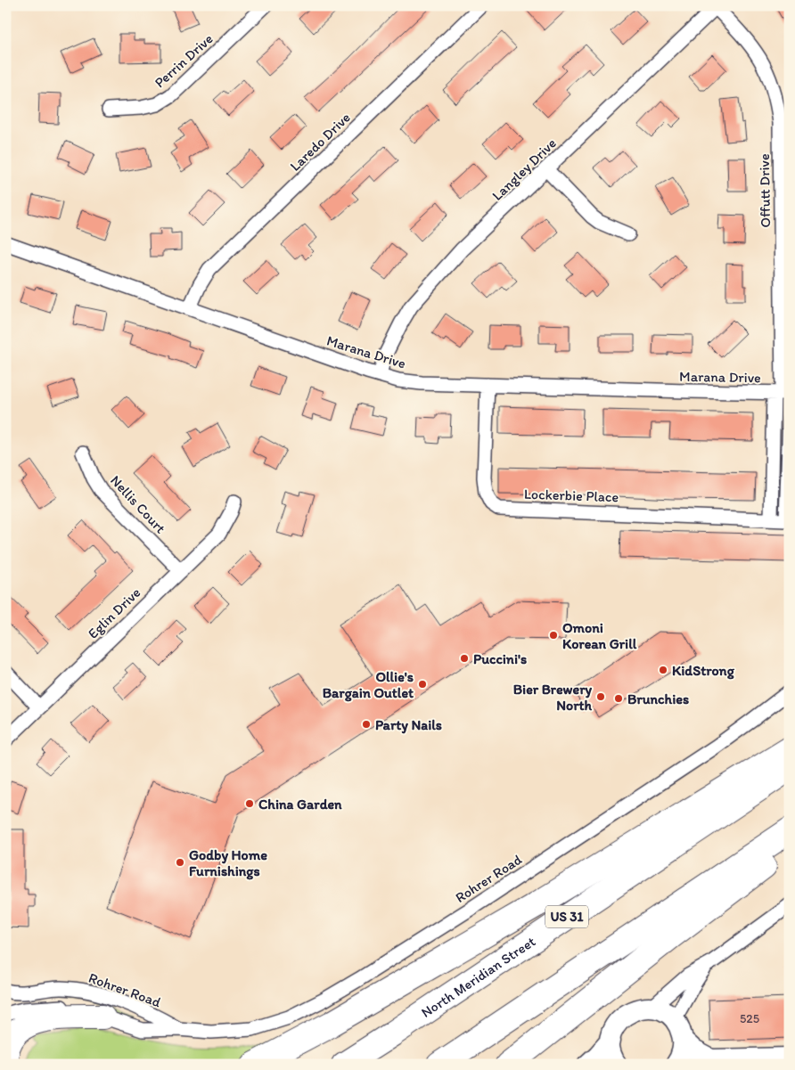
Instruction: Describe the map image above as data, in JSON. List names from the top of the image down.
{
  "streets": {
    "highway": ["US 31", "North Meridian Street"],
    "street": [
      "Perrin Drive",
      "Laredo Drive",
      "Langley Drive",
      "Offutt Drive",
      "Marana Drive",
      "Lockerbie Place",
      "Nellis Court",
      "Eglin Drive",
      "Rohrer Road"
    ]
  },
  "crossings": [
    ["Laredo Drive", "Marana Drive"],
    ["Langley Drive", "Offutt Drive"],
    ["Langley Drive", "Marana Drive"],
    ["Offutt Drive", "Marana Drive"],
    ["Marana Drive", "Lockerbie Place"],
    ["Nellis Court", "Eglin Drive"]
  ],
  "places": [
    "Omoni Korean Grill",
    "Puccini's",
    "KidStrong",
    "Ollie's Bargain Outlet",
    "Bier Brewery North",
    "Brunchies",
    "Party Nails",
    "China Garden",
    "Godby Home Furnishings"
  ],
  "house_numbers": ["525"]
}
